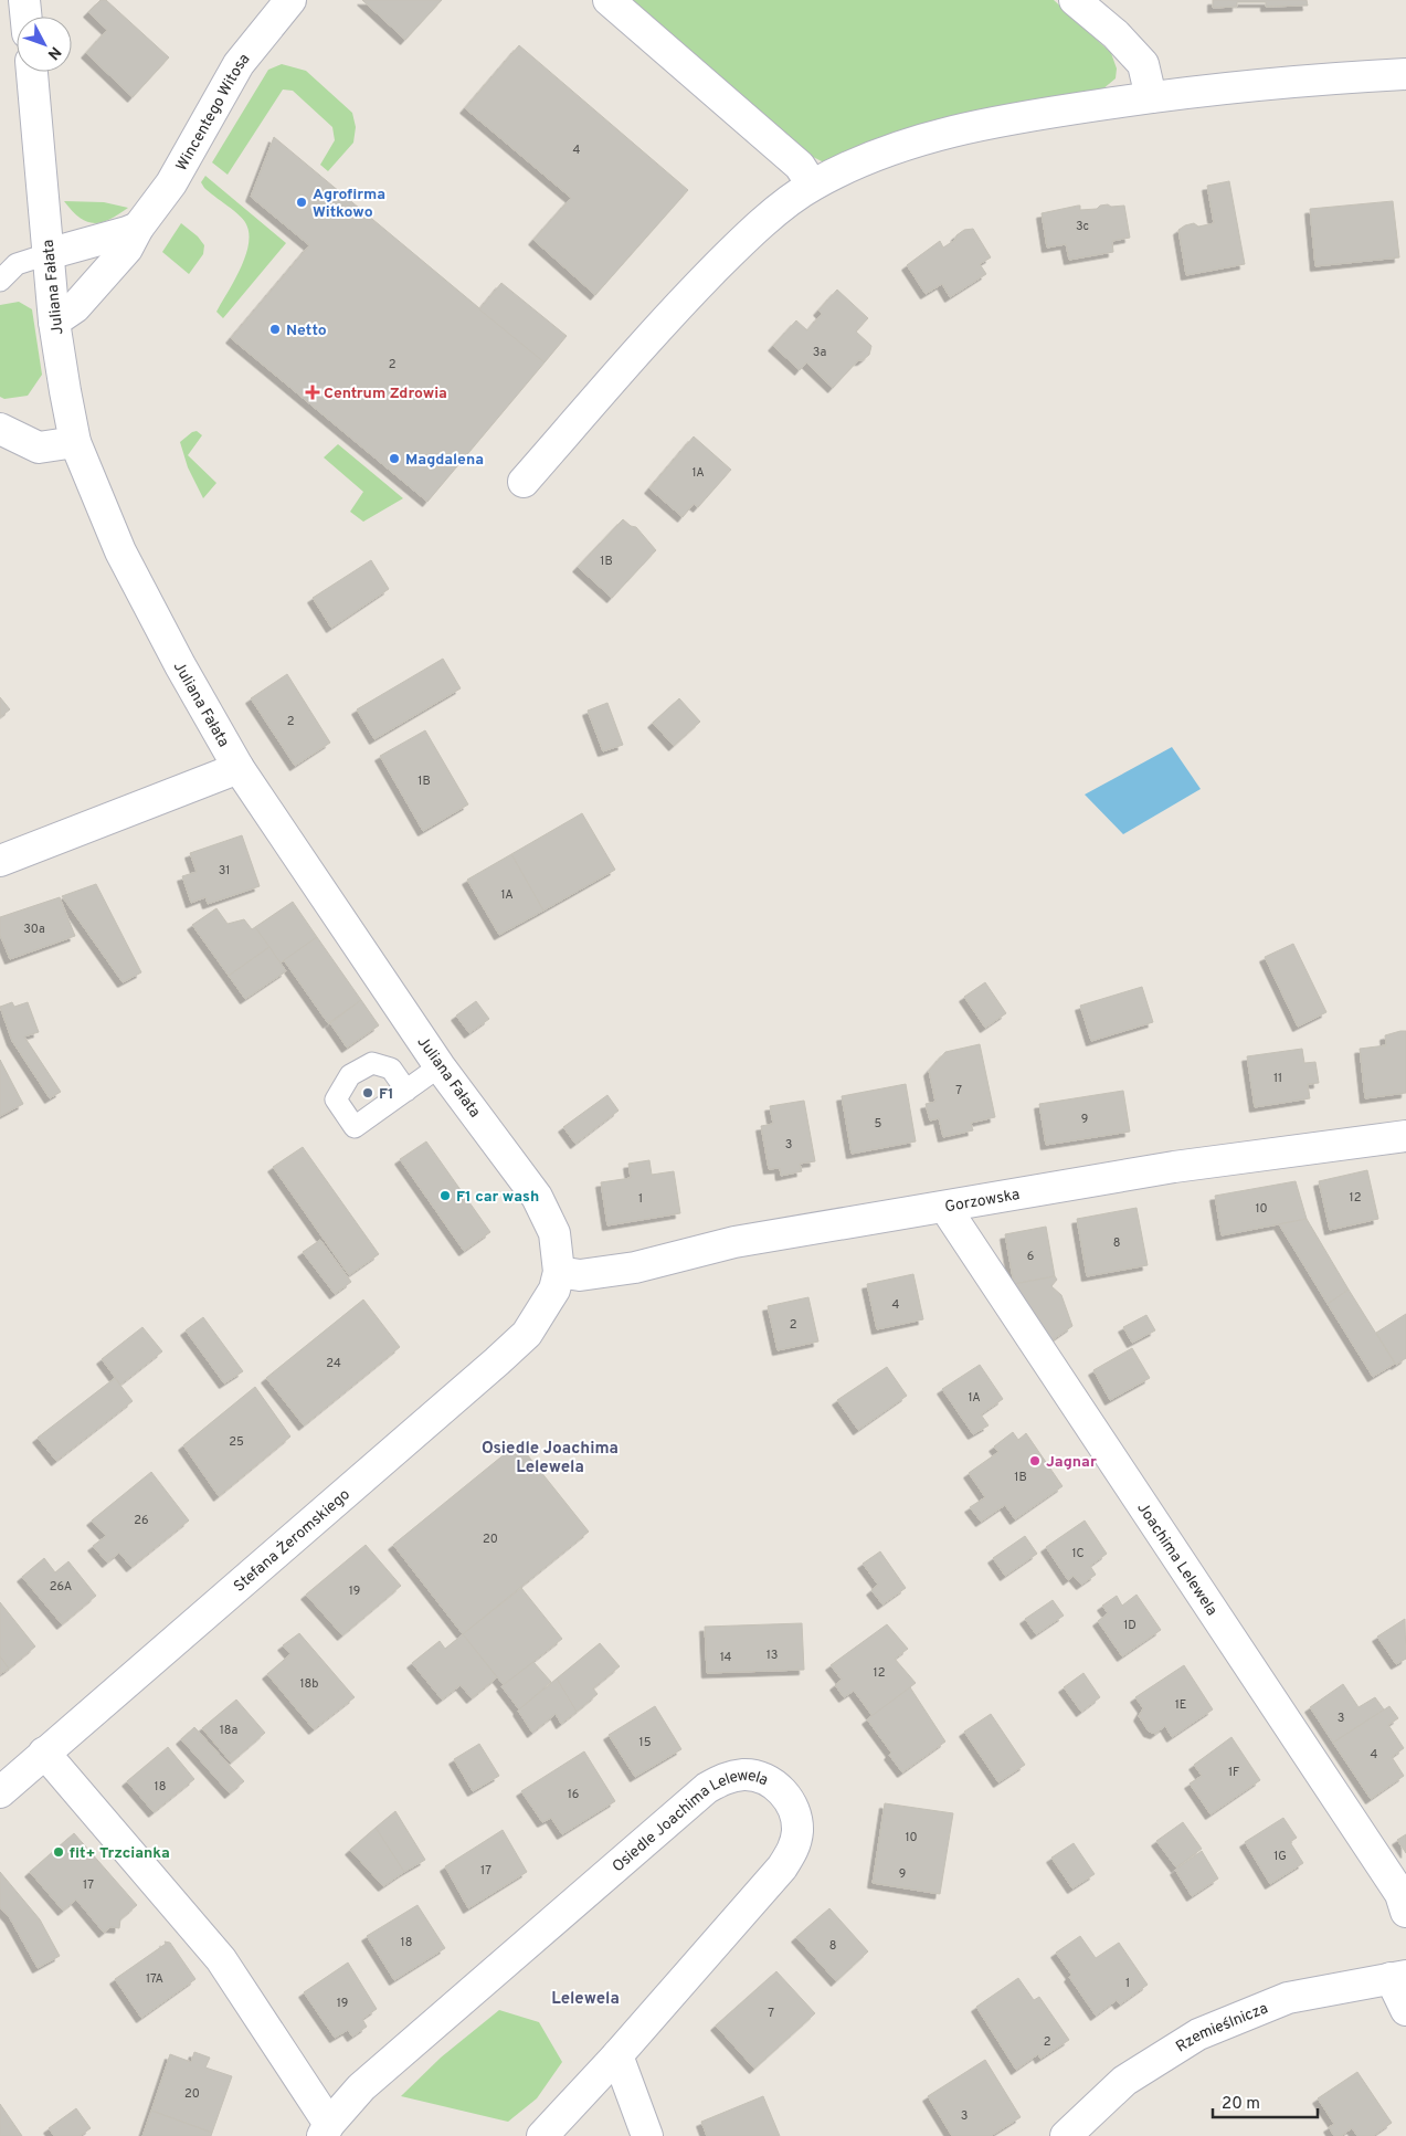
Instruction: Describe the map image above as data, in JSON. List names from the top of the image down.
{
  "streets": {
    "street": [
      "Wincentego Witosa",
      "Juliana Fałata",
      "Gorzowska",
      "Stefana Żeromskiego",
      "Joachima Lelewela",
      "Osiedle Joachima Lelewela",
      "Rzemieślnicza"
    ]
  },
  "crossings": [
    ["Wincentego Witosa", "Juliana Fałata"],
    ["Juliana Fałata", "Gorzowska"],
    ["Juliana Fałata", "Stefana Żeromskiego"],
    ["Gorzowska", "Stefana Żeromskiego"],
    ["Gorzowska", "Joachima Lelewela"]
  ],
  "districts": ["Osiedle Joachima Lelewela", "Lelewela"],
  "places": {
    "other": [
      "Agrofirma Witkowo",
      "Netto",
      "Magdalena",
      "F1",
      "F1 car wash",
      "Jagnar",
      "fit+ Trzcianka"
    ],
    "health": ["Centrum Zdrowia"]
  },
  "house_numbers": [
    "4",
    "3c",
    "3a",
    "2",
    "1A",
    "1B",
    "2",
    "1B",
    "31",
    "1A",
    "30a",
    "11",
    "7",
    "9",
    "5",
    "3",
    "12",
    "1",
    "10",
    "8",
    "6",
    "4",
    "2",
    "24",
    "1A",
    "25",
    "1B",
    "26",
    "20",
    "1C",
    "26A",
    "19",
    "1D",
    "13",
    "14",
    "12",
    "18b",
    "1E",
    "3",
    "18a",
    "15",
    "4",
    "1F",
    "18",
    "16",
    "10",
    "1G",
    "17",
    "9",
    "17",
    "18",
    "8",
    "17A",
    "1",
    "19",
    "7",
    "2",
    "20",
    "3"
  ],
  "scale_bar": "20 m",
  "north": "bottom right"
}
